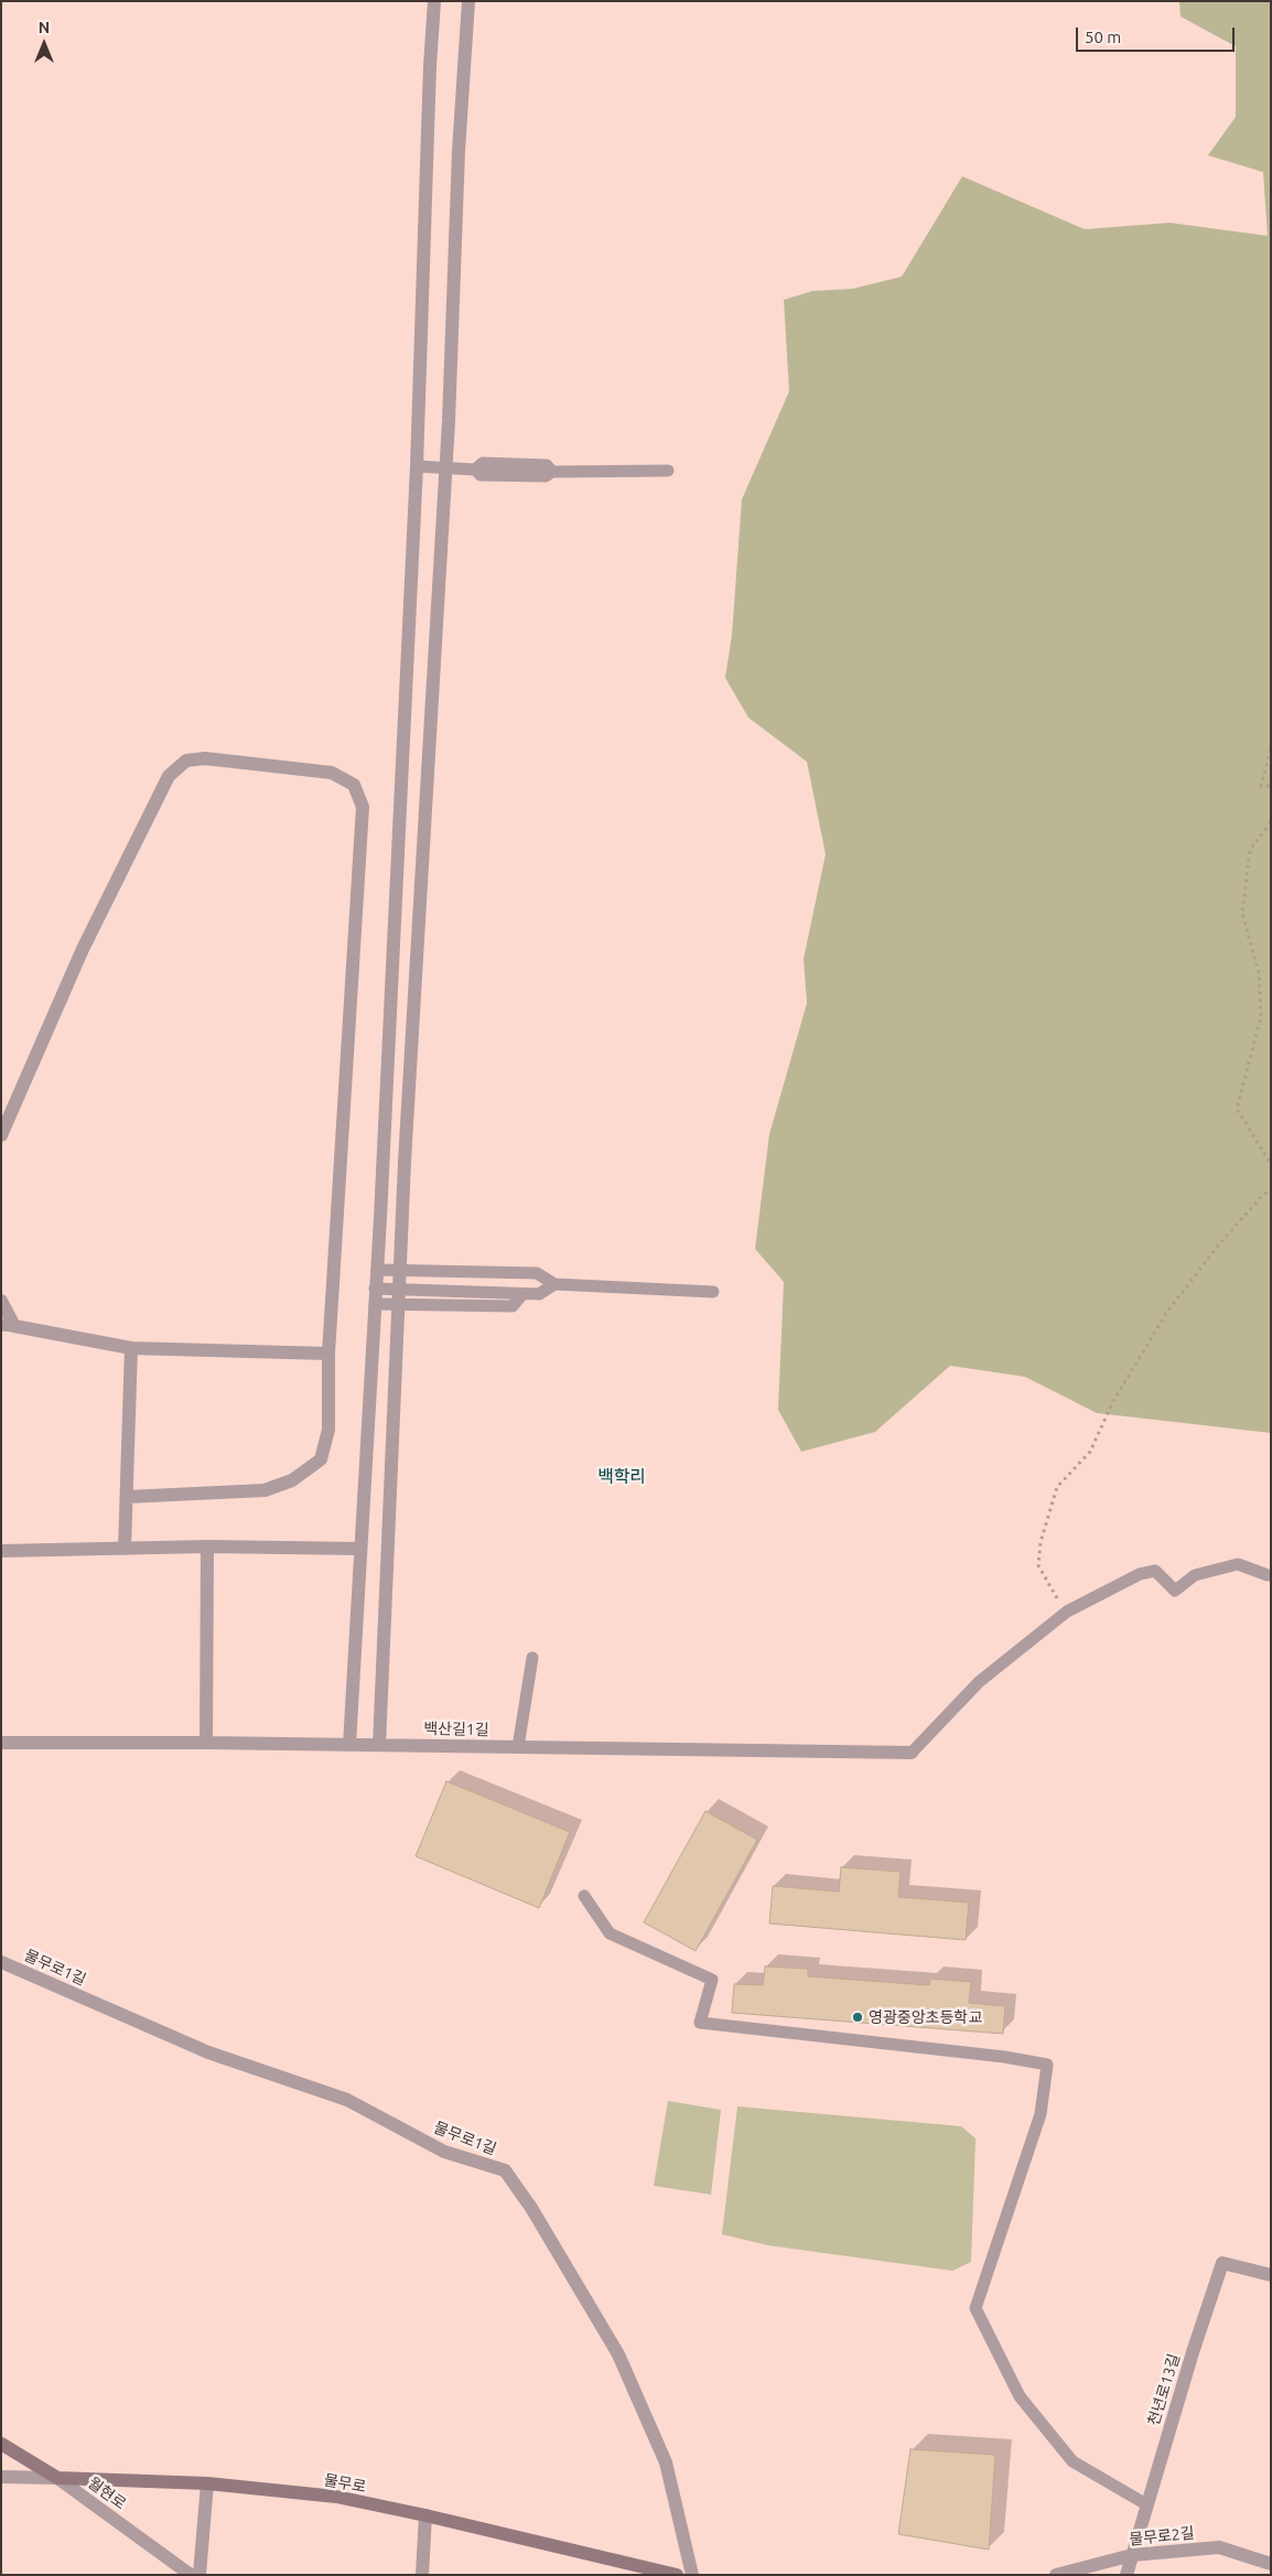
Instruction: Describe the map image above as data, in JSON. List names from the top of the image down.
{
  "streets": {
    "main road": ["물무로", "월현로"],
    "street": [
      "백산길1길",
      "물무로1길",
      "천년로13길",
      "물무로2길"
    ]
  },
  "crossings": [
    ["천년로13길", "물무로2길"],
    ["물무로", "월현로"]
  ],
  "districts": ["백학리"],
  "places": ["영광중앙초등학교"],
  "scale_bar": "50 m",
  "north": "top"
}
